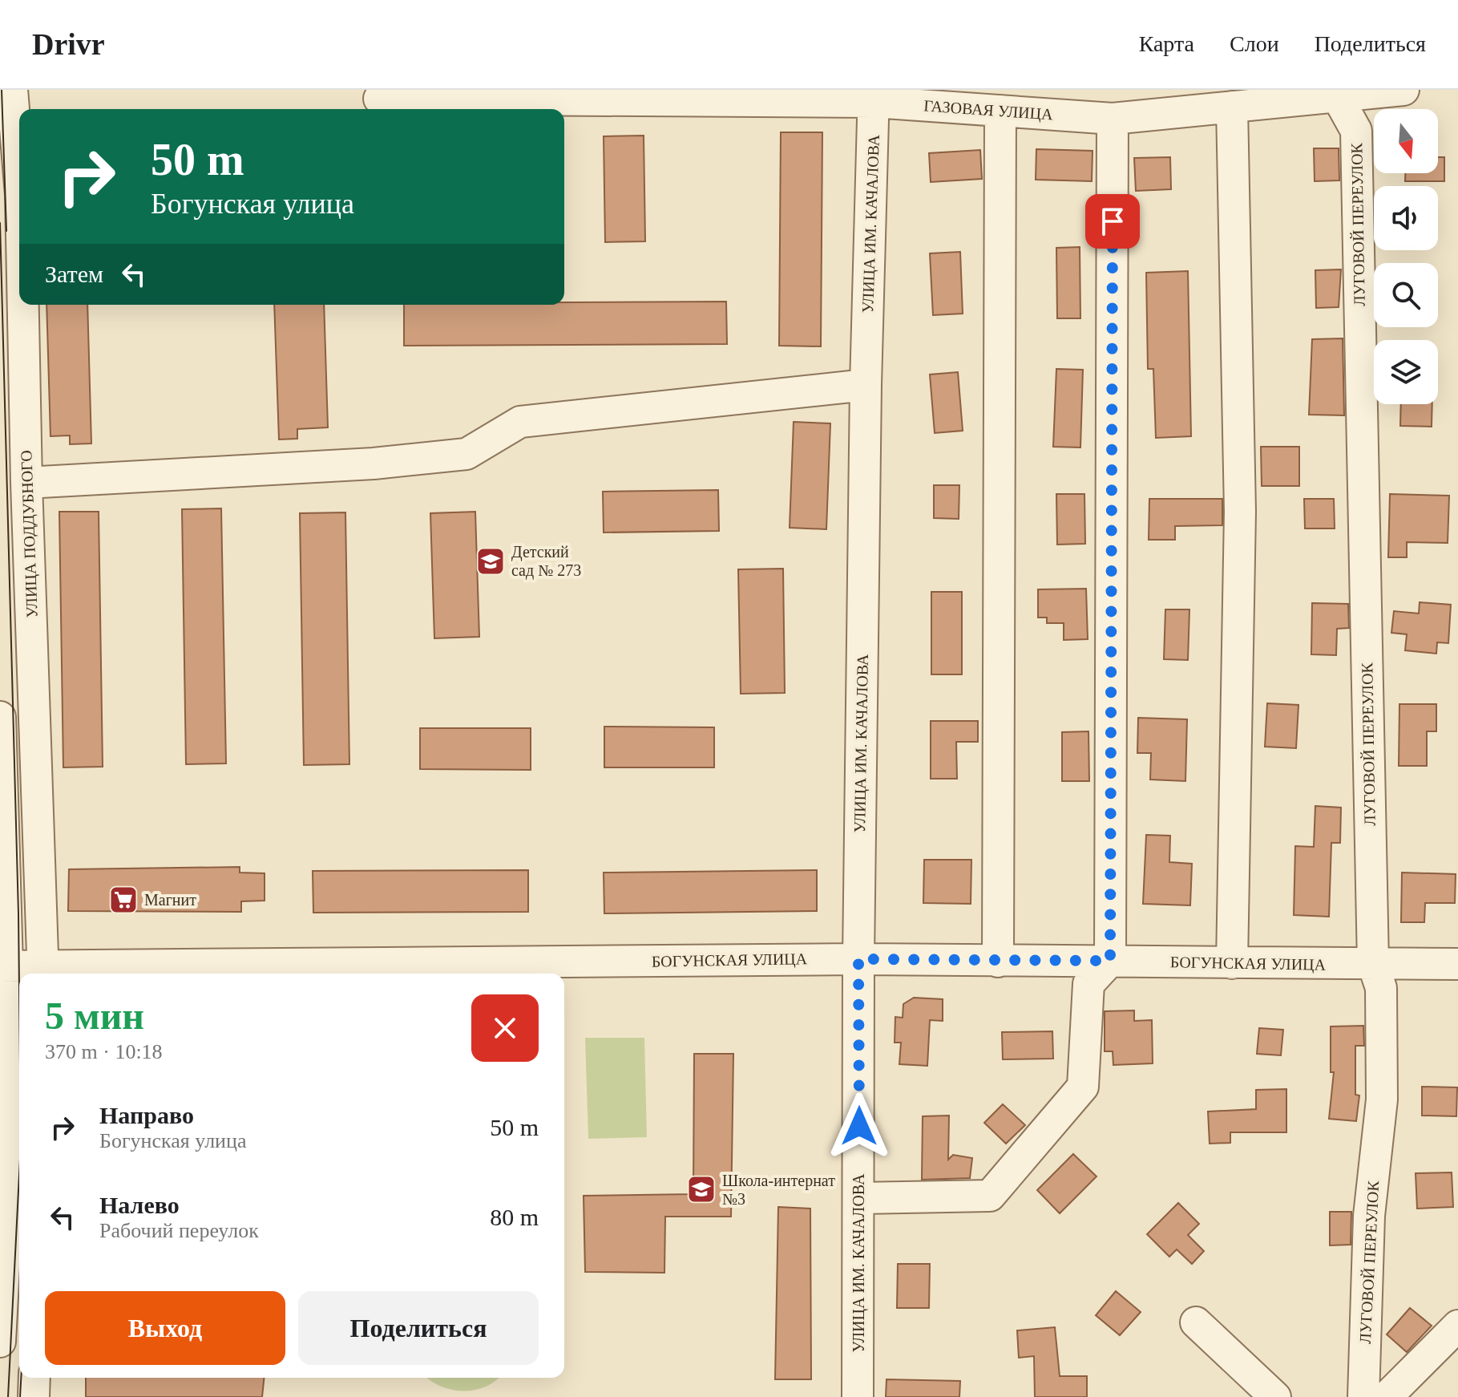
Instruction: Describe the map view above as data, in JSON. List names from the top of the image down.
{
  "streets": {
    "street": [
      "ГАЗОВАЯ УЛИЦА",
      "УЛИЦА ИМ. КАЧАЛОВА",
      "ЛУГОВОЙ ПЕРЕУЛОК",
      "УЛИЦА ПОДДУБНОГО",
      "БОГУНСКАЯ УЛИЦА"
    ]
  },
  "crossings": [
    ["ГАЗОВАЯ УЛИЦА", "УЛИЦА ИМ. КАЧАЛОВА"],
    ["ГАЗОВАЯ УЛИЦА", "ЛУГОВОЙ ПЕРЕУЛОК"],
    ["УЛИЦА ИМ. КАЧАЛОВА", "БОГУНСКАЯ УЛИЦА"],
    ["ЛУГОВОЙ ПЕРЕУЛОК", "БОГУНСКАЯ УЛИЦА"],
    ["УЛИЦА ПОДДУБНОГО", "БОГУНСКАЯ УЛИЦА"]
  ],
  "places": {
    "school or university": ["Детский сад № 273", "Школа-интернат №3"],
    "supermarket": ["Магнит"]
  },
  "north": "bottom",
  "page": {
    "header": "Drivr",
    "nav": ["Карта", "Слои", "Поделиться"],
    "turn": ["50 m", "Богунская улица"],
    "then": "Затем",
    "heading": ["5 мин", "370 m · 10:18"],
    "list": [
      {
        "name": "Направо",
        "note": "Богунская улица",
        "value": "50 m"
      },
      {
        "name": "Налево",
        "note": "Рабочий переулок",
        "value": "80 m"
      }
    ],
    "buttons": ["Выход", "Поделиться"]
  }
}
